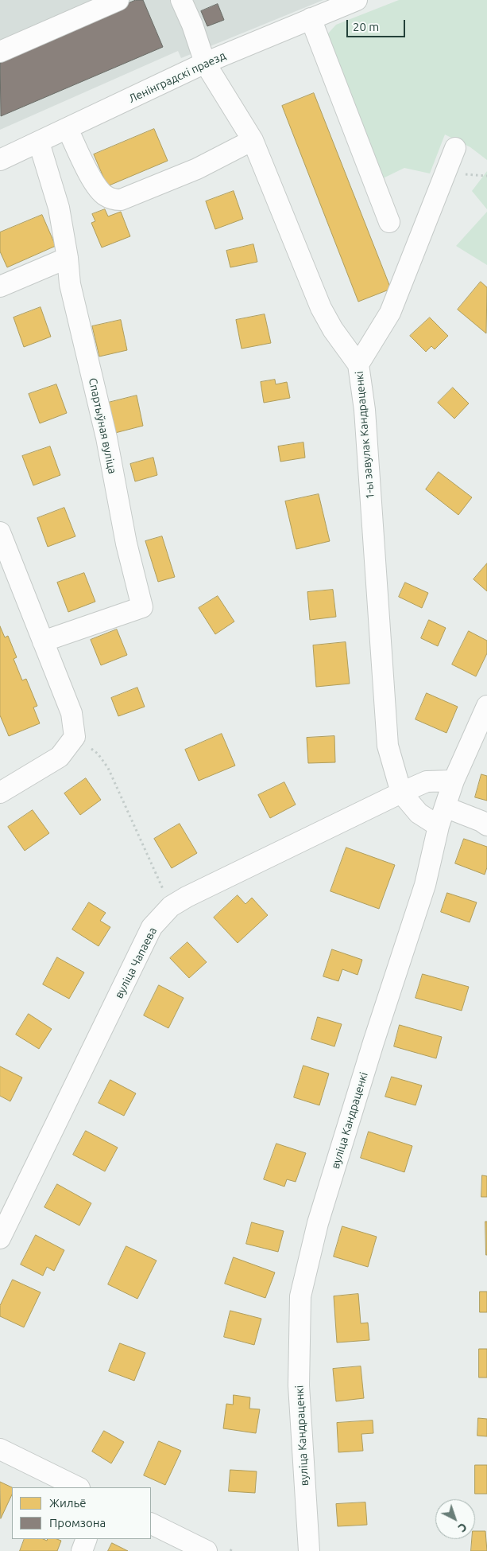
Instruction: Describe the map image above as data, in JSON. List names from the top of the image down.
{
  "streets": {
    "street": [
      "Ленінградскі праезд",
      "Спартыўная вуліца",
      "1-ы завулак Кандраценкі",
      "вуліца Чапаева",
      "вуліца Кандраценкі"
    ]
  },
  "crossings": [
    ["Ленінградскі праезд", "Спартыўная вуліца"],
    ["Ленінградскі праезд", "1-ы завулак Кандраценкі"],
    ["1-ы завулак Кандраценкі", "вуліца Чапаева"],
    ["1-ы завулак Кандраценкі", "вуліца Кандраценкі"],
    ["вуліца Чапаева", "вуліца Кандраценкі"]
  ],
  "legend": ["Жильё", "Промзона"],
  "scale_bar": "20 m",
  "north": "bottom right"
}
